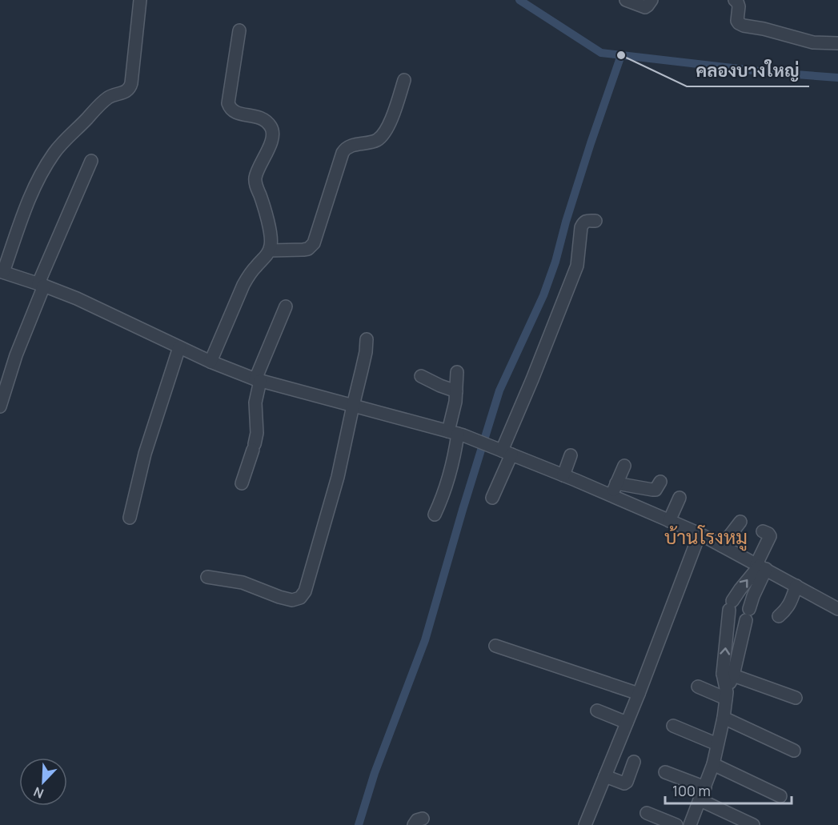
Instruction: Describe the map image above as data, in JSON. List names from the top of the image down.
{
  "districts": ["บ้านโรงหมู"],
  "places": ["คลองบางใหญ่"],
  "scale_bar": "100 m",
  "north": "bottom left"
}
